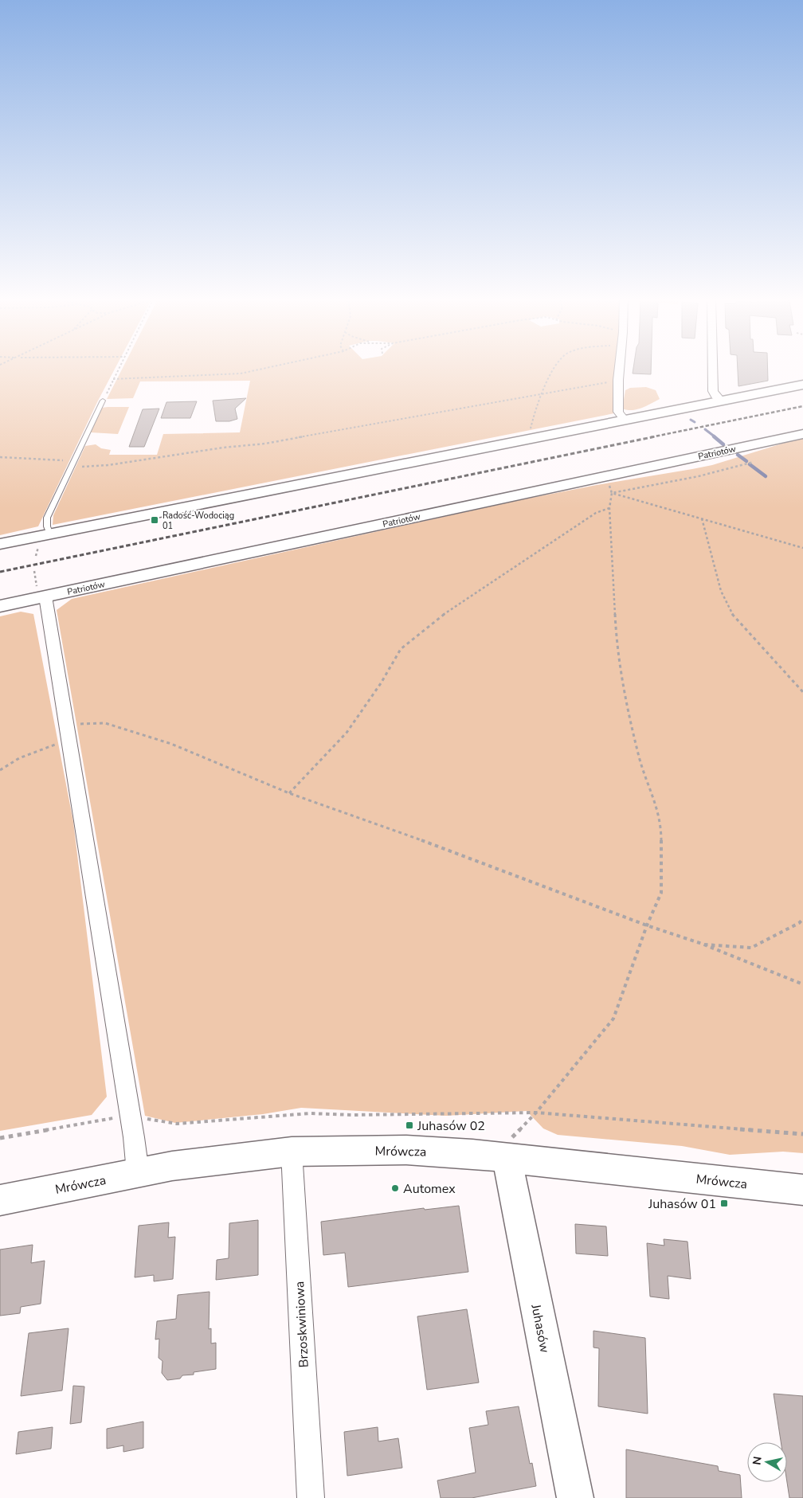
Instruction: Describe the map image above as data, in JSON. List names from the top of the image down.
{
  "streets": {
    "main road": ["Patriotów", "Mrówcza", "Juhasów"],
    "street": ["Brzoskwiniowa"]
  },
  "crossings": [
    ["Mrówcza", "Brzoskwiniowa"],
    ["Mrówcza", "Juhasów"]
  ],
  "places": {
    "transit": ["Radość-Wodociąg 01", "Juhasów 02", "Juhasów 01"],
    "other": ["Automex"]
  },
  "north": "left"
}
